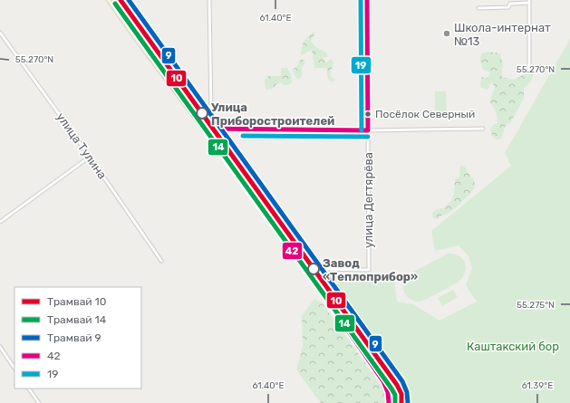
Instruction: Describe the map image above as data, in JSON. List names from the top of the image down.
{
  "streets": {
    "street": ["улица Тулина", "улица Дегтярёва"]
  },
  "parks": ["Каштакский бор"],
  "places": [
    "Школа-интернат №13",
    "Улица Приборостроителей",
    "Посёлок Северный",
    "Завод «Теплоприбор»"
  ],
  "lines": [
    "tram line 10",
    "tram line 9",
    "transit line 42",
    "transit line 19",
    "tram line 14"
  ],
  "legend": [
    "Трамвай 10",
    "Трамвай 14",
    "Трамвай 9",
    "42",
    "19"
  ],
  "coordinates": [
    "61.40°E",
    "55.270°N",
    "55.275°N",
    "61.39°E"
  ]
}
